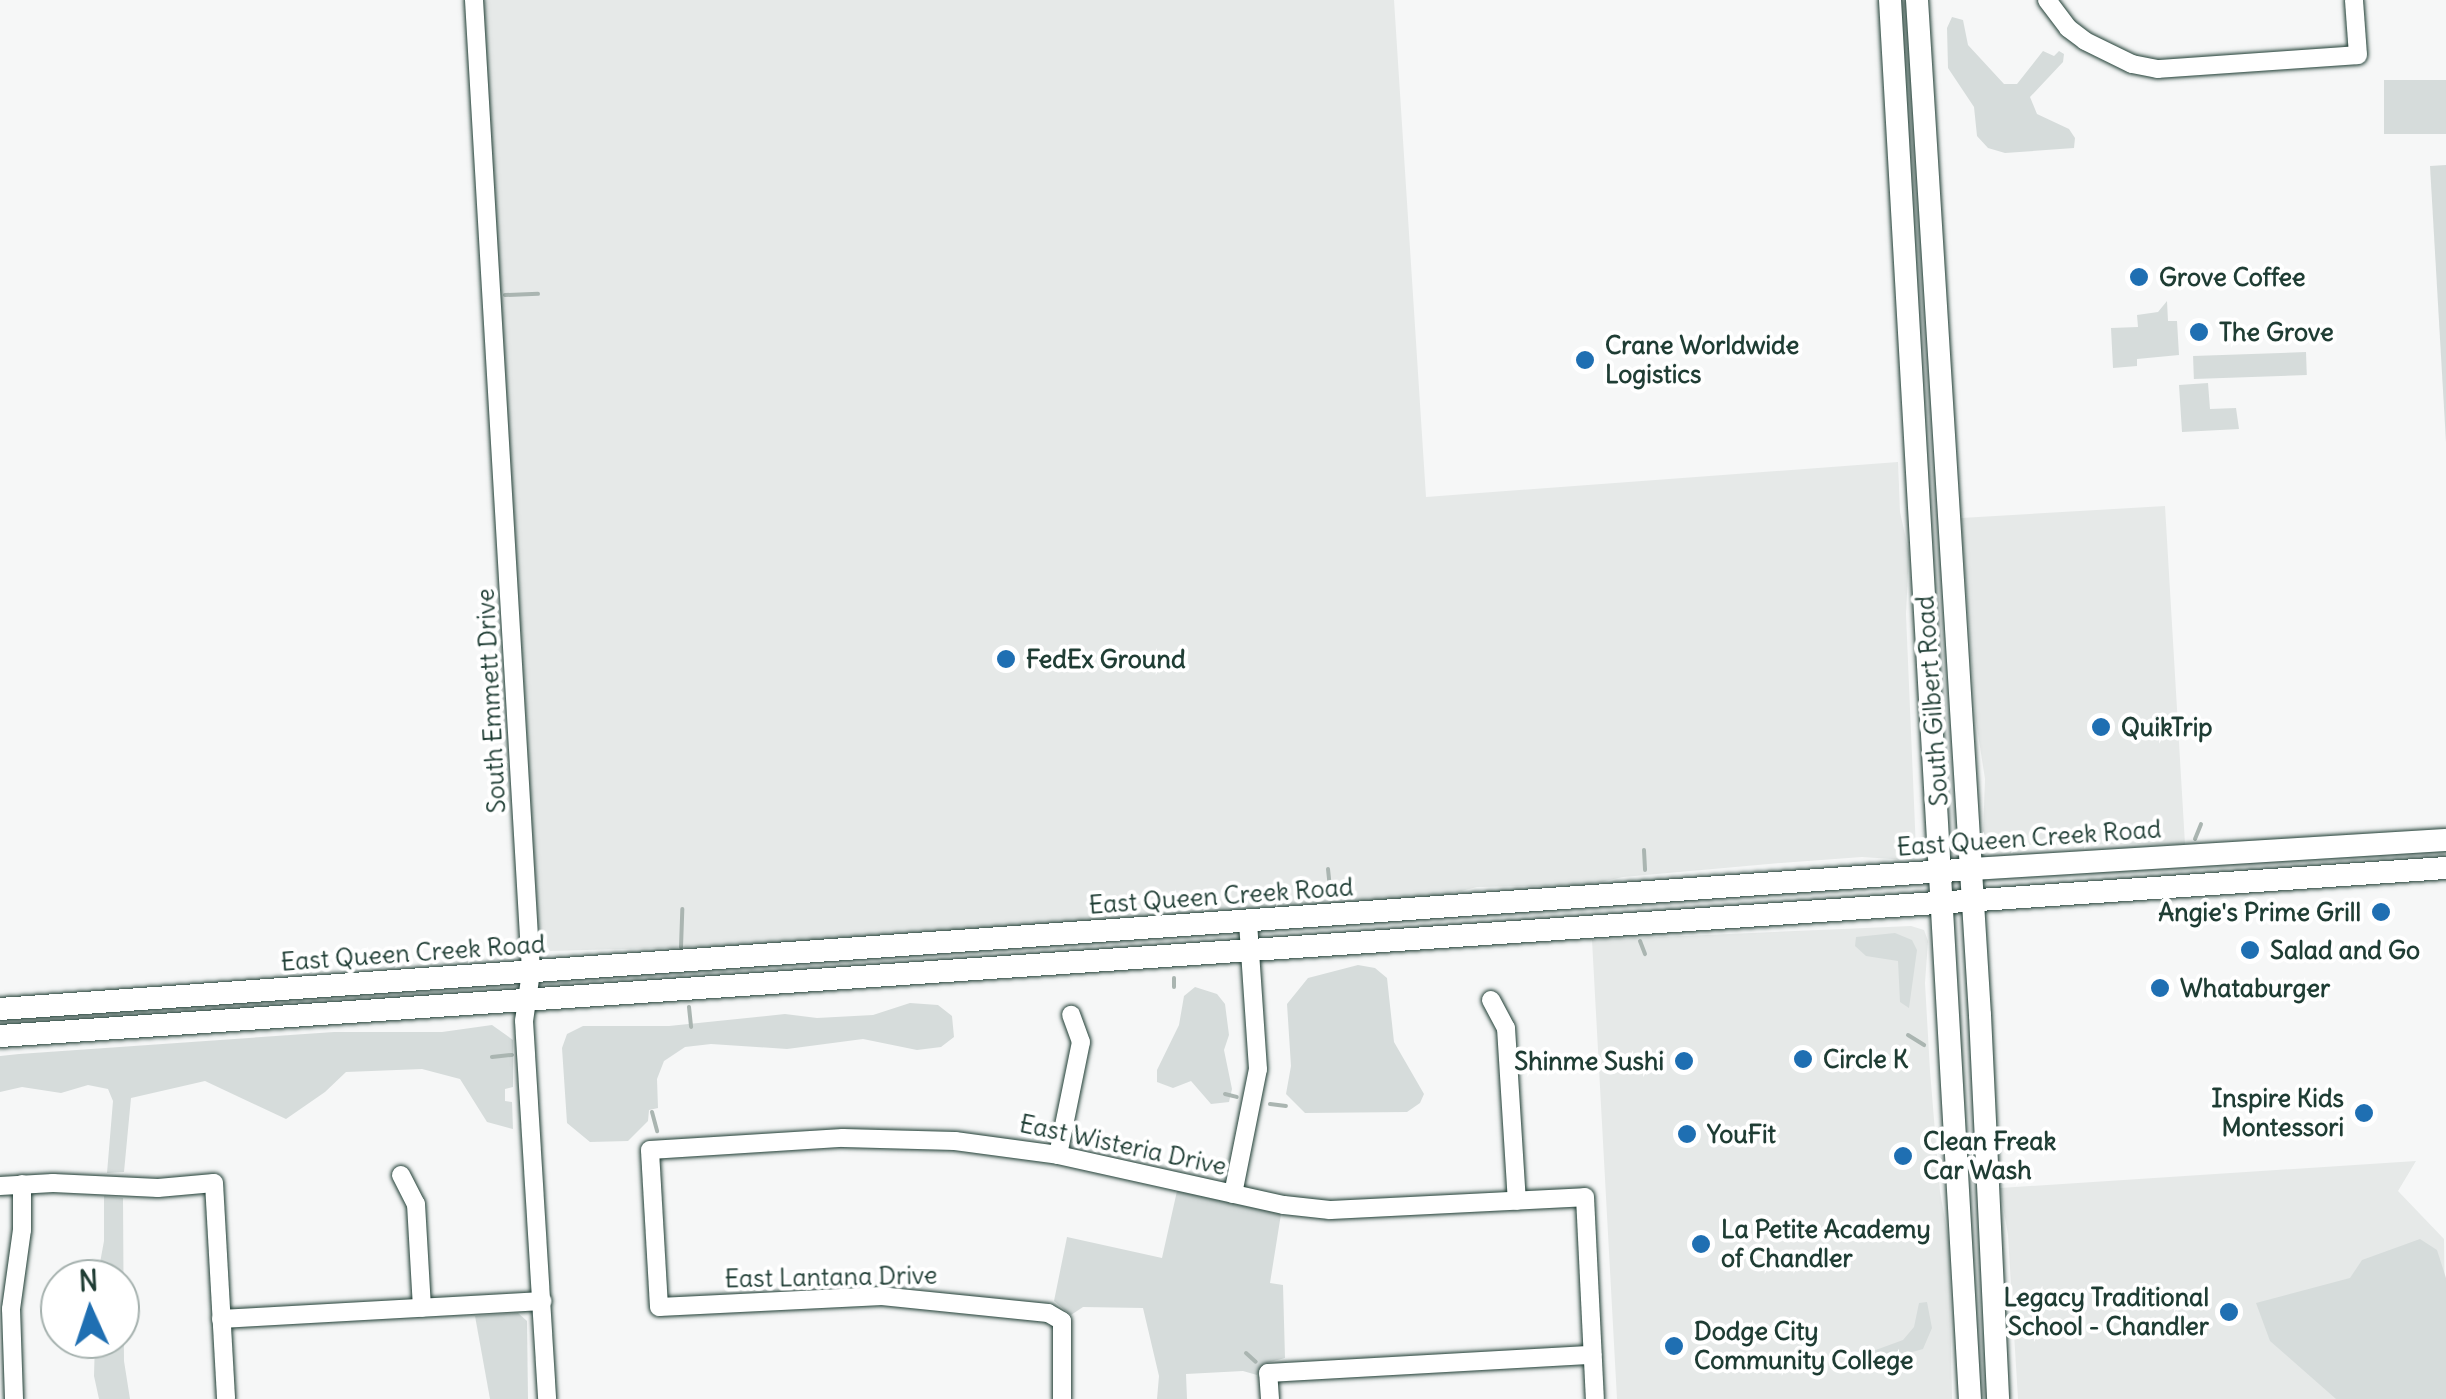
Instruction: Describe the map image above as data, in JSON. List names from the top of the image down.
{
  "streets": {
    "main road": ["South Gilbert Road", "East Queen Creek Road"],
    "street": ["South Emmett Drive", "East Wisteria Drive", "East Lantana Drive"]
  },
  "crossings": [
    ["South Emmett Drive", "East Queen Creek Road"],
    ["South Gilbert Road", "East Queen Creek Road"],
    ["East Wisteria Drive", "East Lantana Drive"]
  ],
  "places": [
    "Grove Coffee",
    "The Grove",
    "Crane Worldwide Logistics",
    "FedEx Ground",
    "QuikTrip",
    "Angie's Prime Grill",
    "Salad and Go",
    "Whataburger",
    "Circle K",
    "Shinme Sushi",
    "Inspire Kids Montessori",
    "YouFit",
    "Clean Freak Car Wash",
    "La Petite Academy of Chandler",
    "Legacy Traditional School - Chandler",
    "Dodge City Community College"
  ],
  "north": "top"
}
